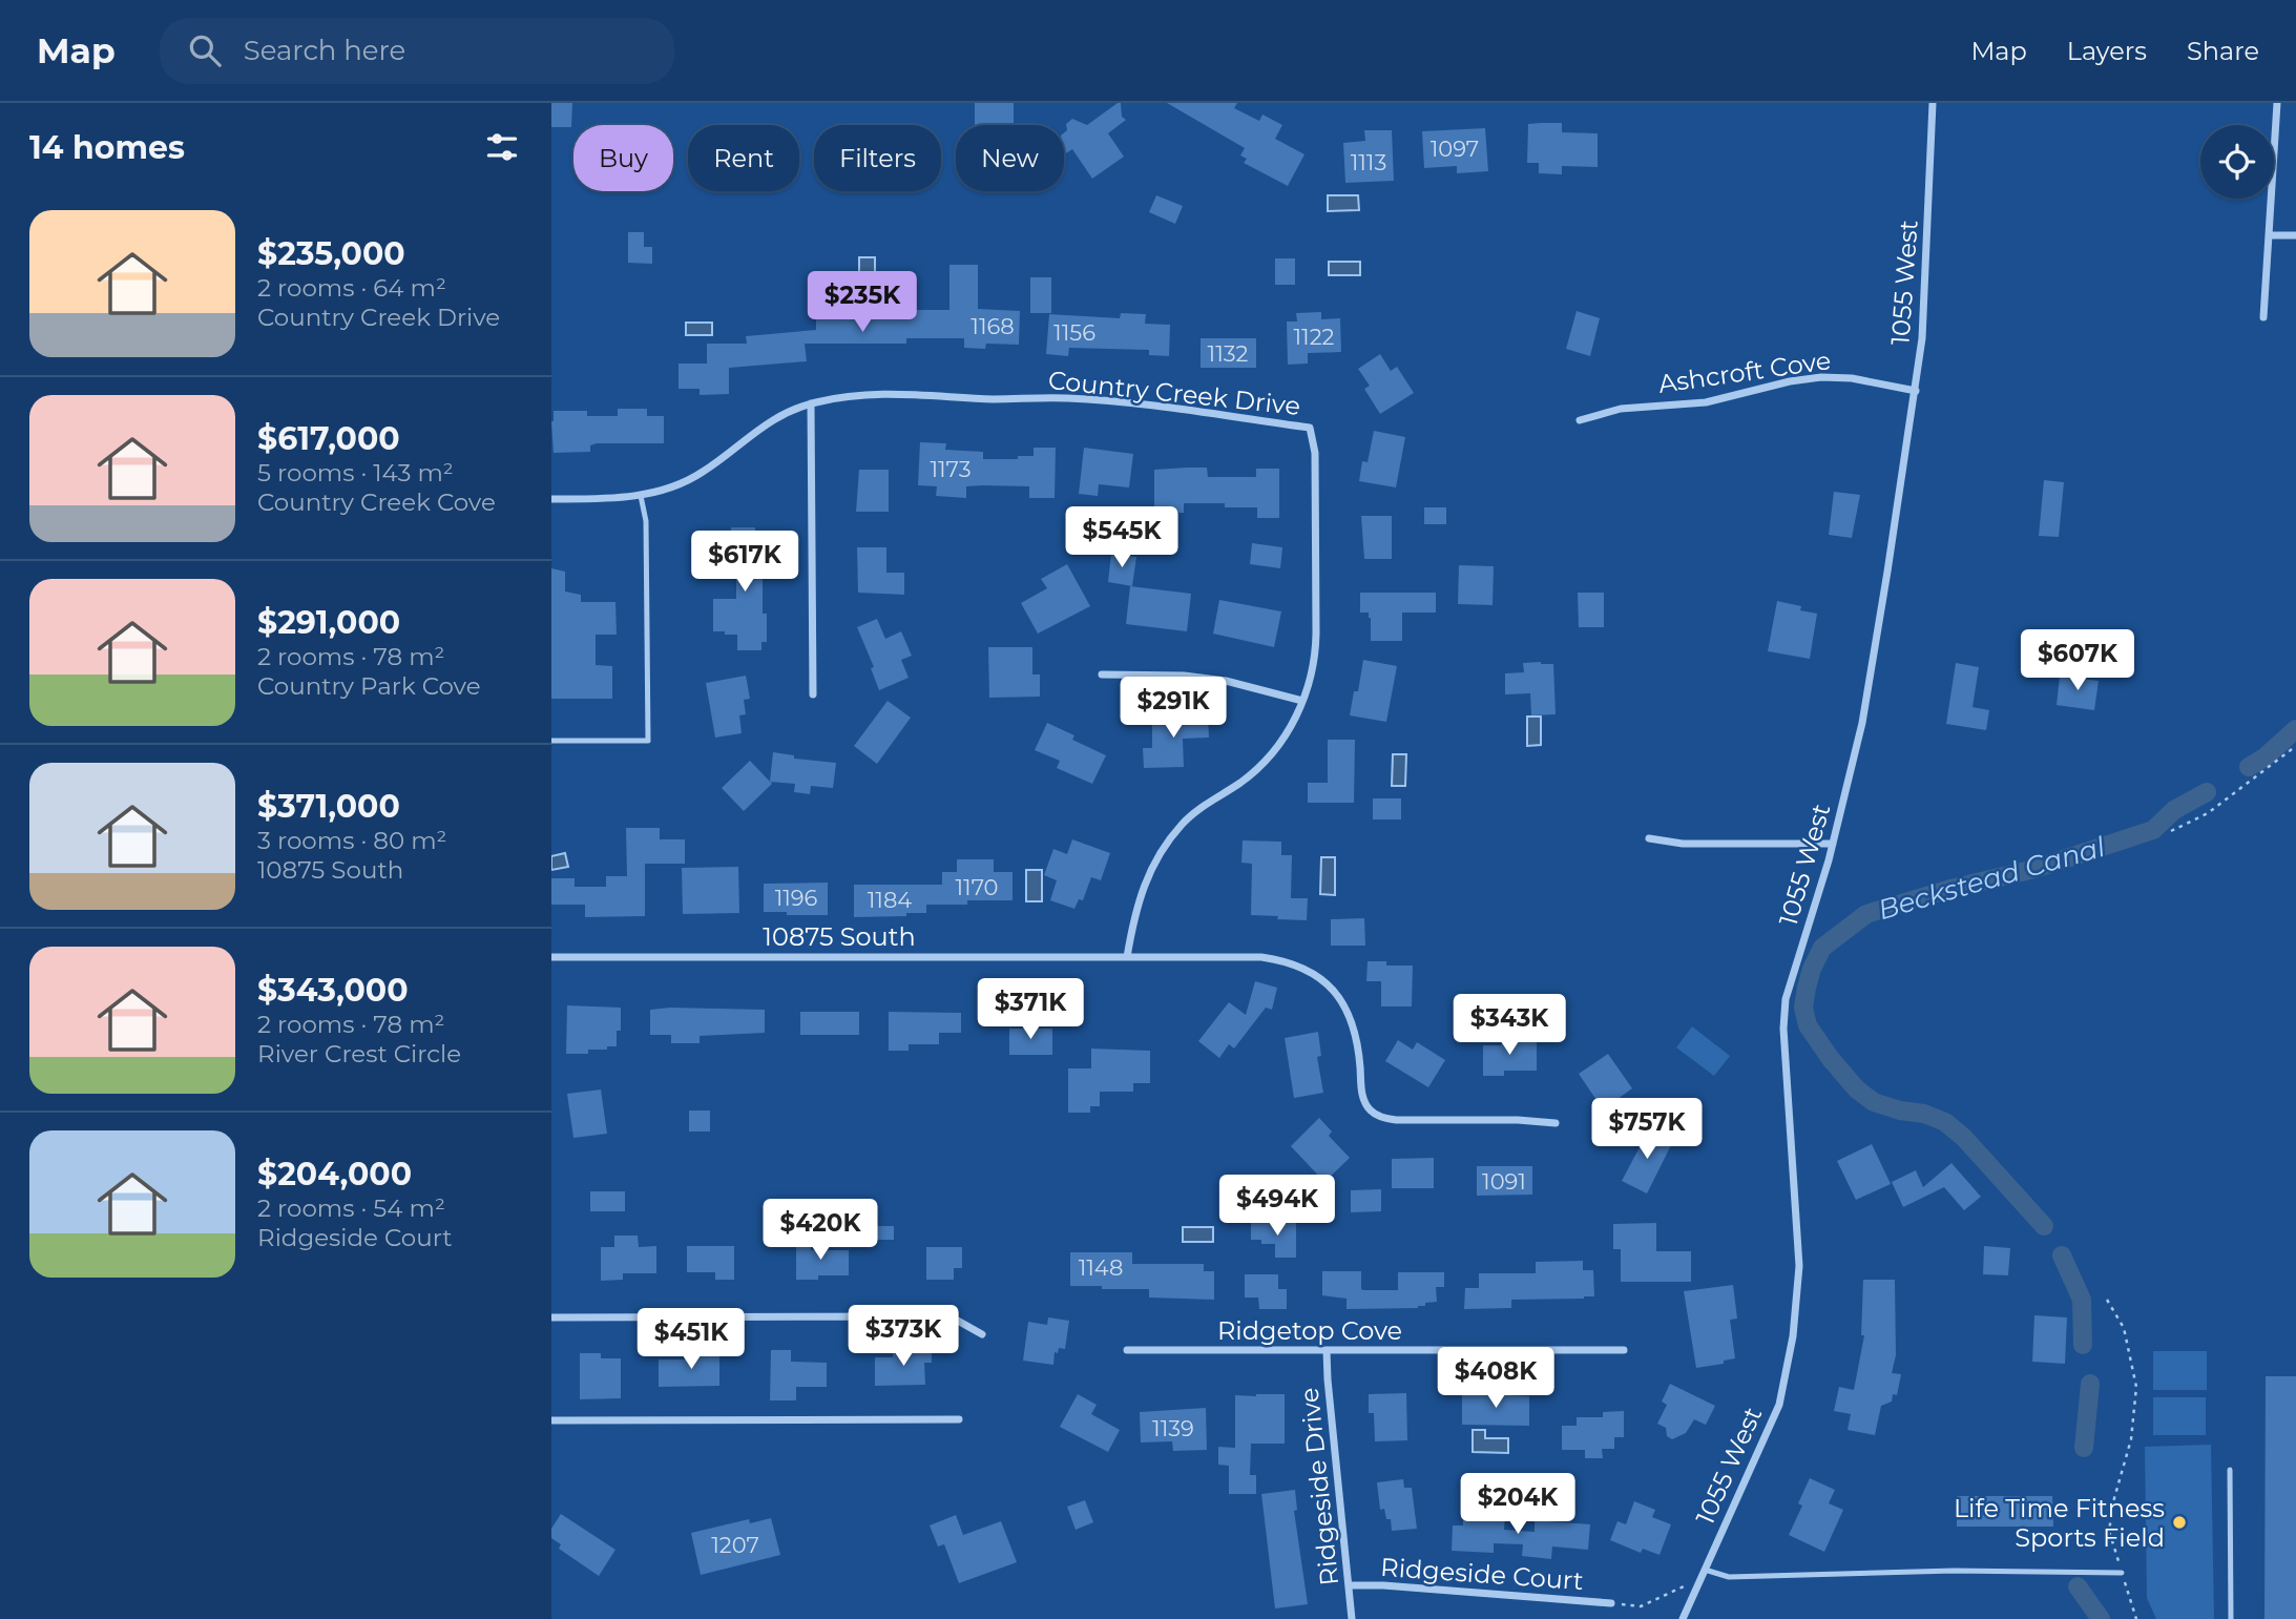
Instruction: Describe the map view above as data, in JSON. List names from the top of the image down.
{
  "streets": {
    "street": [
      "1055 West",
      "Ashcroft Cove",
      "Country Creek Drive",
      "10875 South",
      "Ridgetop Cove",
      "Ridgeside Drive",
      "Ridgeside Court"
    ]
  },
  "crossings": [
    ["1055 West", "Ashcroft Cove"],
    ["Country Creek Drive", "10875 South"],
    ["Ridgetop Cove", "Ridgeside Drive"],
    ["Ridgeside Drive", "Ridgeside Court"]
  ],
  "water": ["Beckstead Canal"],
  "places": ["Life Time Fitness Sports Field"],
  "house_numbers": [
    "1097",
    "1113",
    "1168",
    "1156",
    "1122",
    "1132",
    "1173",
    "1170",
    "1196",
    "1184",
    "1091",
    "1148",
    "1139",
    "1207"
  ],
  "page": {
    "header": "Map",
    "search": "Search here",
    "nav": ["Map", "Layers", "Share"],
    "heading": "14 homes",
    "chip": [
      "Buy",
      "Rent",
      "Filters",
      "New"
    ],
    "list": [
      {
        "name": "$235,000",
        "note": "2 rooms · 64 m² · Country Creek Drive"
      },
      {
        "name": "$617,000",
        "note": "5 rooms · 143 m² · Country Creek Cove"
      },
      {
        "name": "$291,000",
        "note": "2 rooms · 78 m² · Country Park Cove"
      },
      {
        "name": "$371,000",
        "note": "3 rooms · 80 m² · 10875 South"
      },
      {
        "name": "$343,000",
        "note": "2 rooms · 78 m² · River Crest Circle"
      },
      {
        "name": "$204,000",
        "note": "2 rooms · 54 m² · Ridgeside Court"
      }
    ],
    "price": [
      "$235K",
      "$545K",
      "$617K",
      "$607K",
      "$291K",
      "$371K",
      "$343K",
      "$757K",
      "$494K",
      "$420K",
      "$373K",
      "$451K",
      "$408K",
      "$204K"
    ]
  }
}
